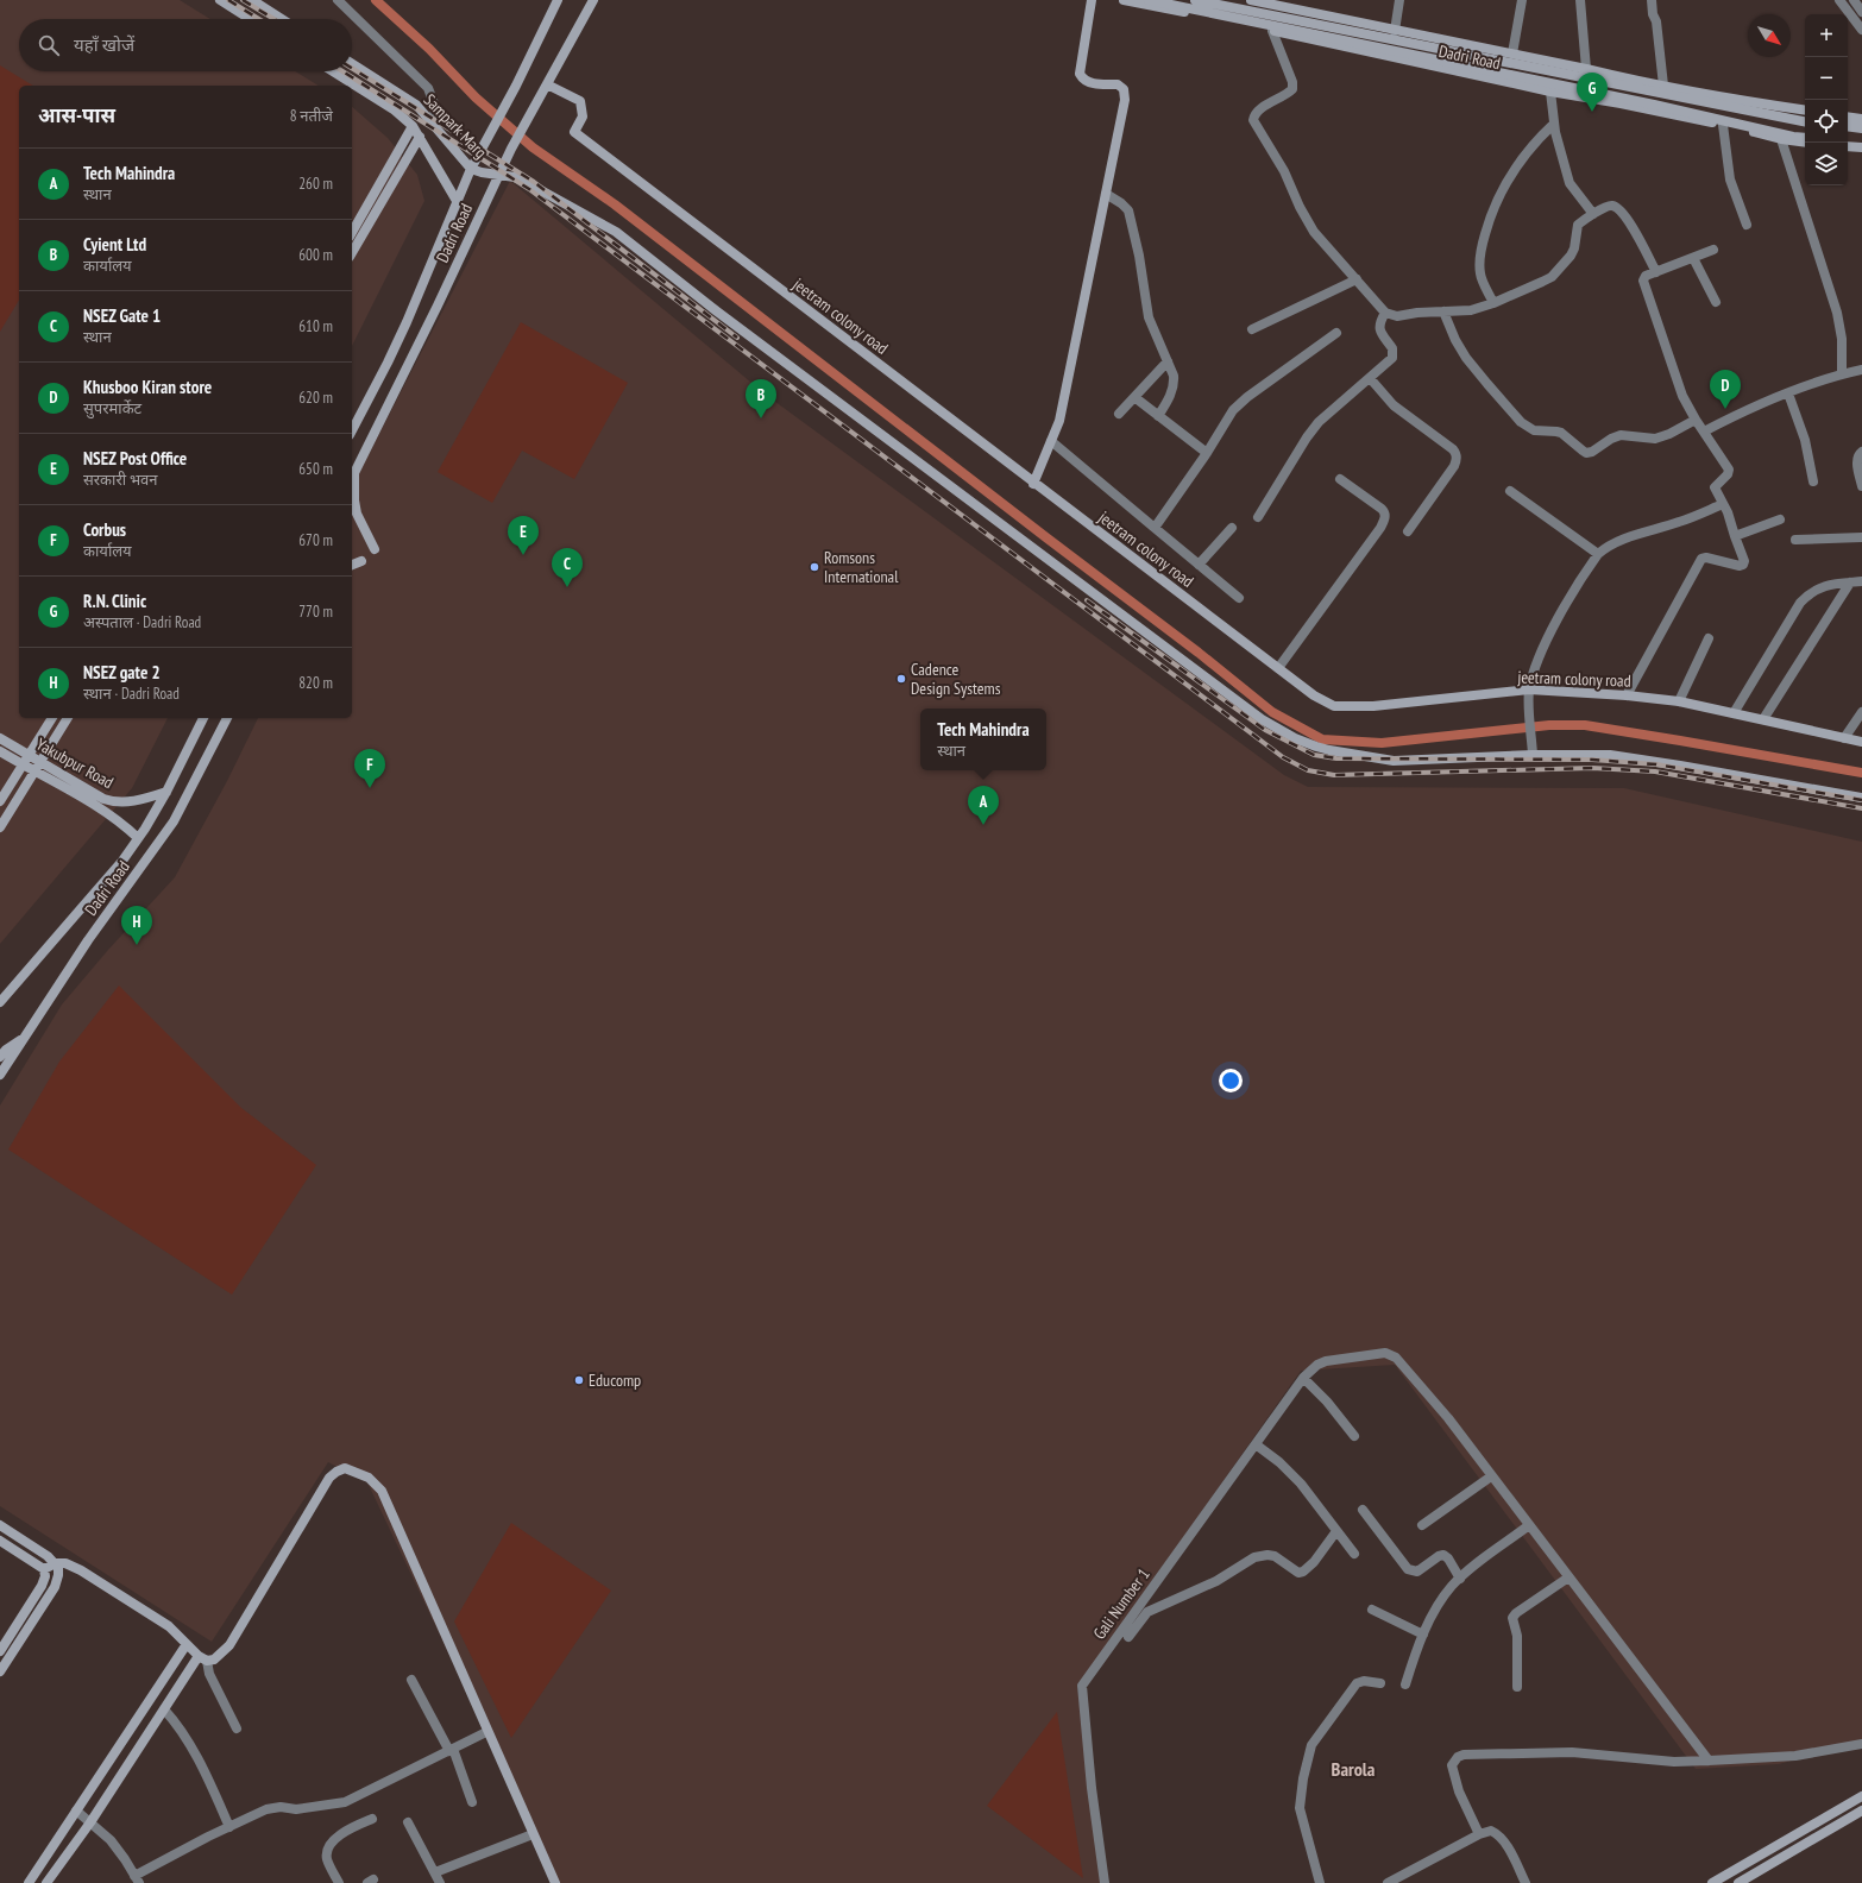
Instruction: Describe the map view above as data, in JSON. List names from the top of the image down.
{
  "streets": {
    "street": [
      "Dadri Road",
      "Sampark Marg",
      "jeetram colony road",
      "Yakubpur Road",
      "Gali Number 1"
    ]
  },
  "crossings": [
    ["Dadri Road", "Sampark Marg"],
    ["Dadri Road", "jeetram colony road"],
    ["Dadri Road", "Yakubpur Road"]
  ],
  "districts": ["Barola"],
  "places": ["Romsons International", "Cadence Design Systems", "Educomp"],
  "north": "bottom right",
  "page": {
    "map_buttons": ["+", "−"],
    "search": "यहाँ खोजें",
    "pins": [
      "G",
      "D",
      "B",
      "E",
      "C",
      "F",
      "A",
      "H"
    ],
    "heading": ["आस-पास", "8 नतीजे"],
    "list": [
      {
        "mark": "A",
        "name": "Tech Mahindra",
        "note": "स्थान",
        "value": "260 m"
      },
      {
        "mark": "B",
        "name": "Cyient Ltd",
        "note": "कार्यालय",
        "value": "600 m"
      },
      {
        "mark": "C",
        "name": "NSEZ Gate 1",
        "note": "स्थान",
        "value": "610 m"
      },
      {
        "mark": "D",
        "name": "Khusboo Kiran store",
        "note": "सुपरमार्केट",
        "value": "620 m"
      },
      {
        "mark": "E",
        "name": "NSEZ Post Office",
        "note": "सरकारी भवन",
        "value": "650 m"
      },
      {
        "mark": "F",
        "name": "Corbus",
        "note": "कार्यालय",
        "value": "670 m"
      },
      {
        "mark": "G",
        "name": "R.N. Clinic",
        "note": "अस्पताल · Dadri Road",
        "value": "770 m"
      },
      {
        "mark": "H",
        "name": "NSEZ gate 2",
        "note": "स्थान · Dadri Road",
        "value": "820 m"
      }
    ],
    "popup": ["Tech Mahindra", "स्थान"]
  }
}
